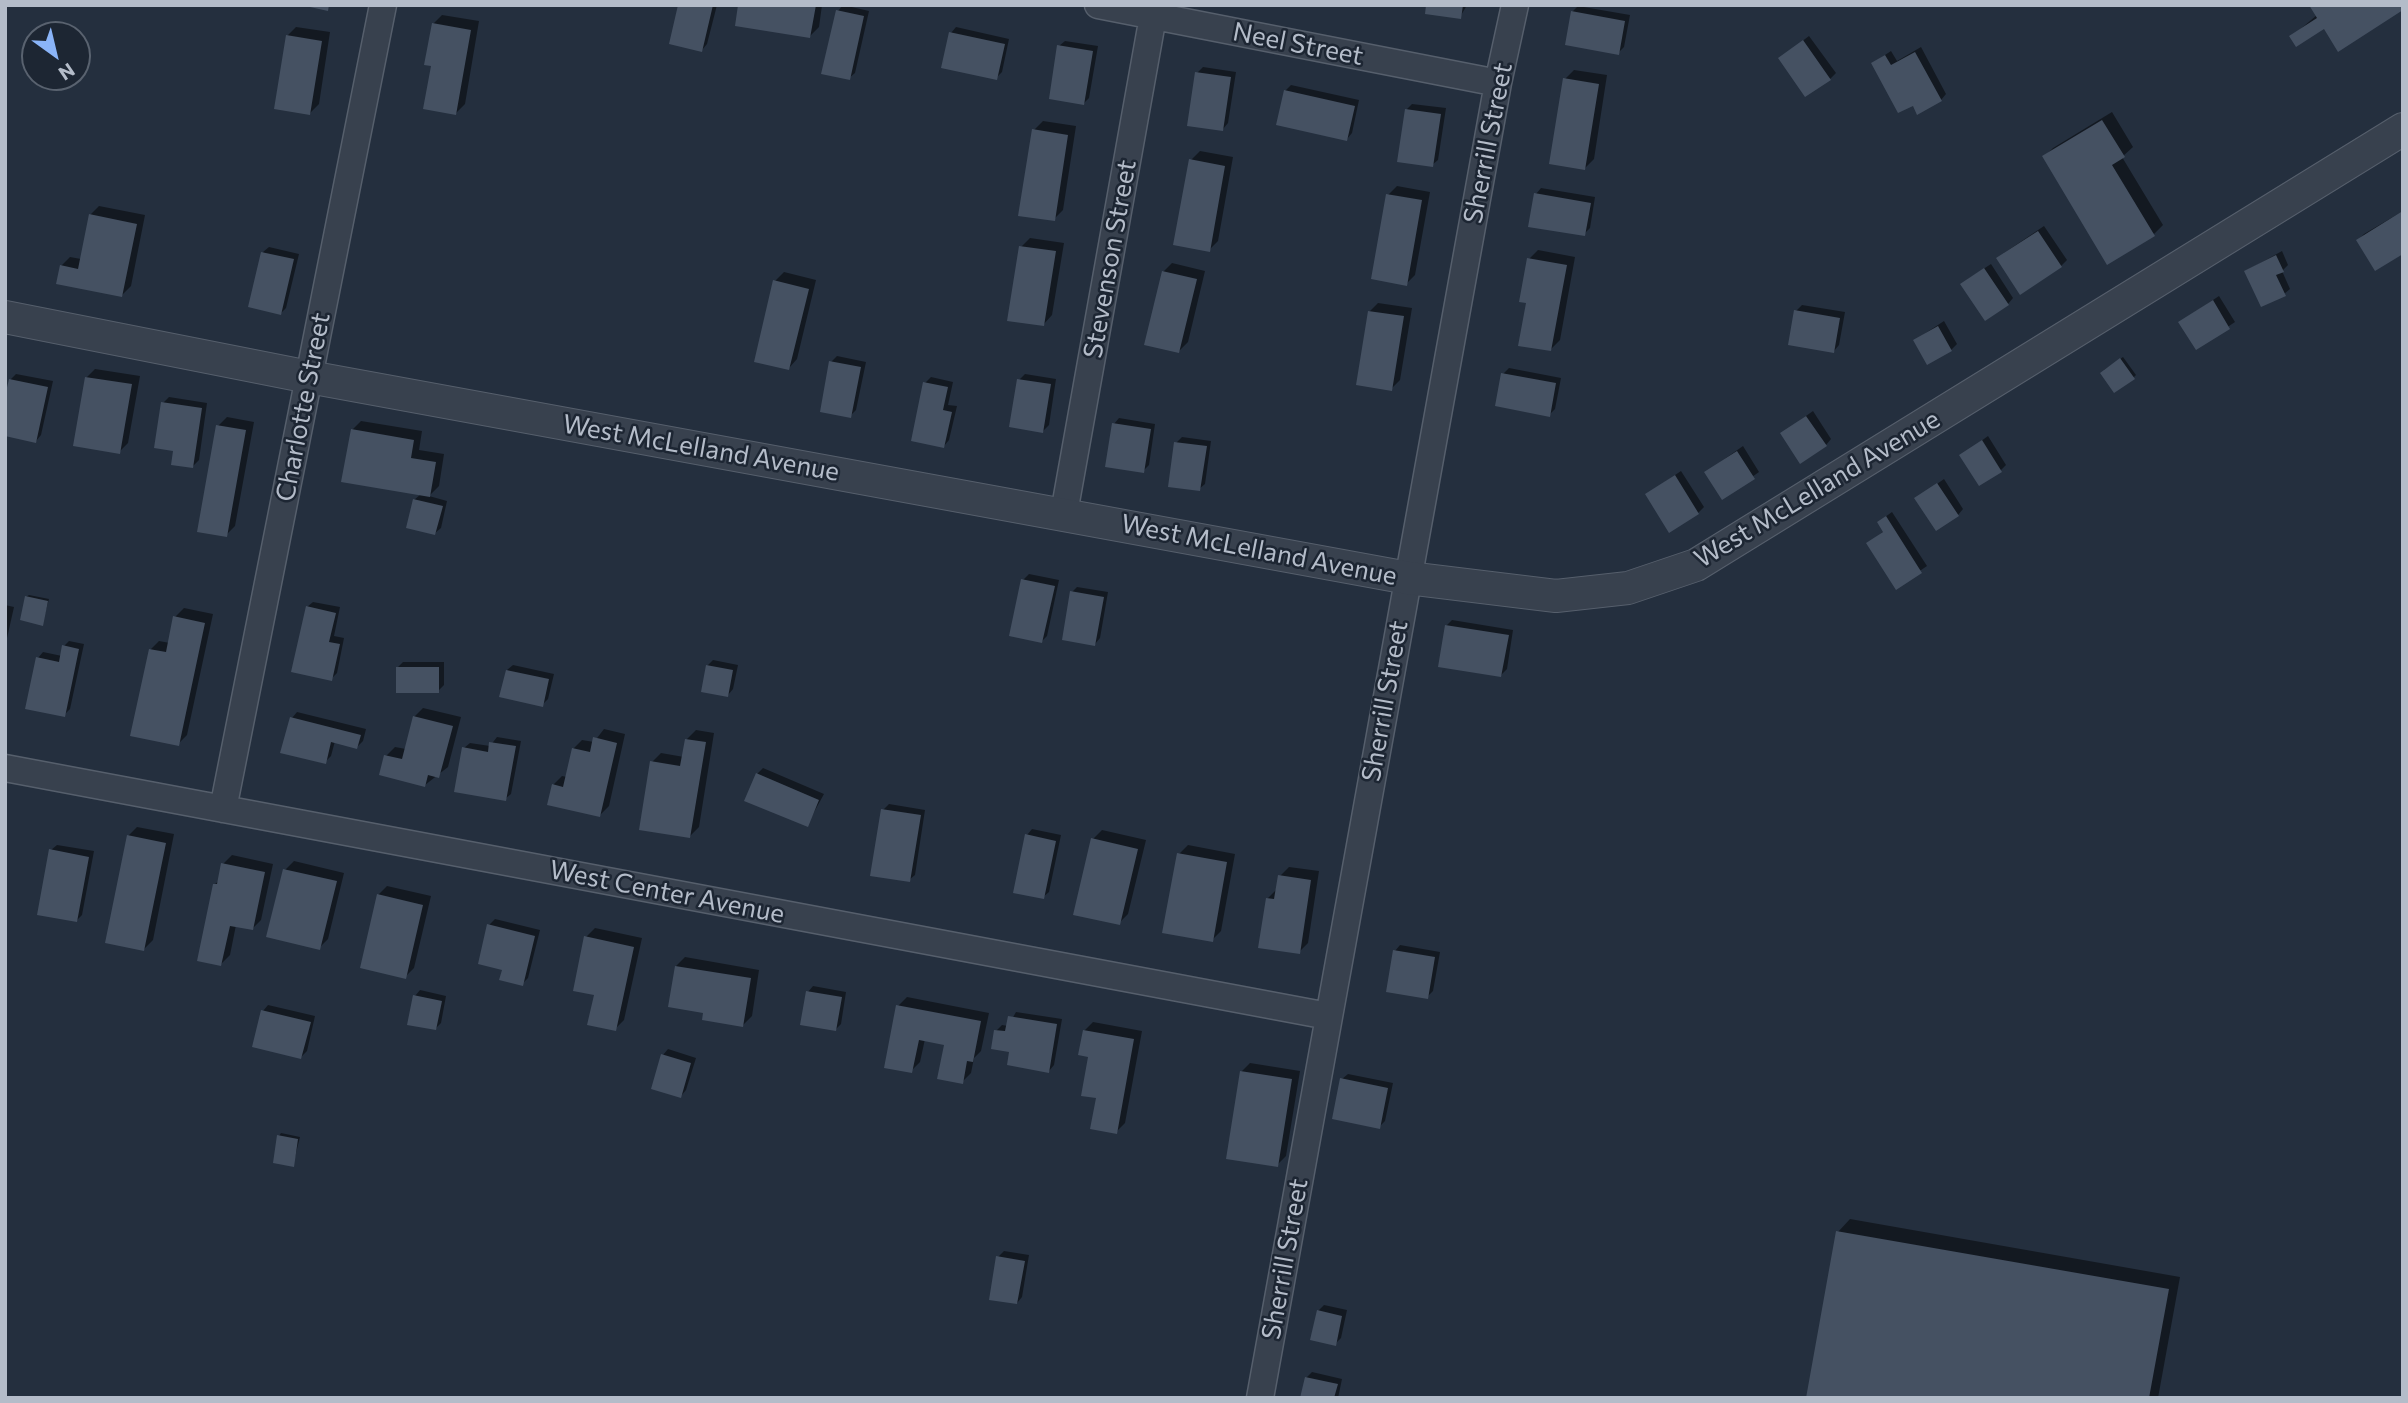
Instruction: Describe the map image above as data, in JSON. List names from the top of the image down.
{
  "streets": {
    "street": [
      "Neel Street",
      "Sherrill Street",
      "Stevenson Street",
      "Charlotte Street",
      "West McLelland Avenue",
      "West Center Avenue"
    ]
  },
  "crossings": [
    ["Neel Street", "Sherrill Street"],
    ["Neel Street", "Stevenson Street"],
    ["Sherrill Street", "West McLelland Avenue"],
    ["Sherrill Street", "West Center Avenue"],
    ["Stevenson Street", "West McLelland Avenue"],
    ["Charlotte Street", "West McLelland Avenue"],
    ["Charlotte Street", "West Center Avenue"]
  ],
  "north": "bottom right"
}
